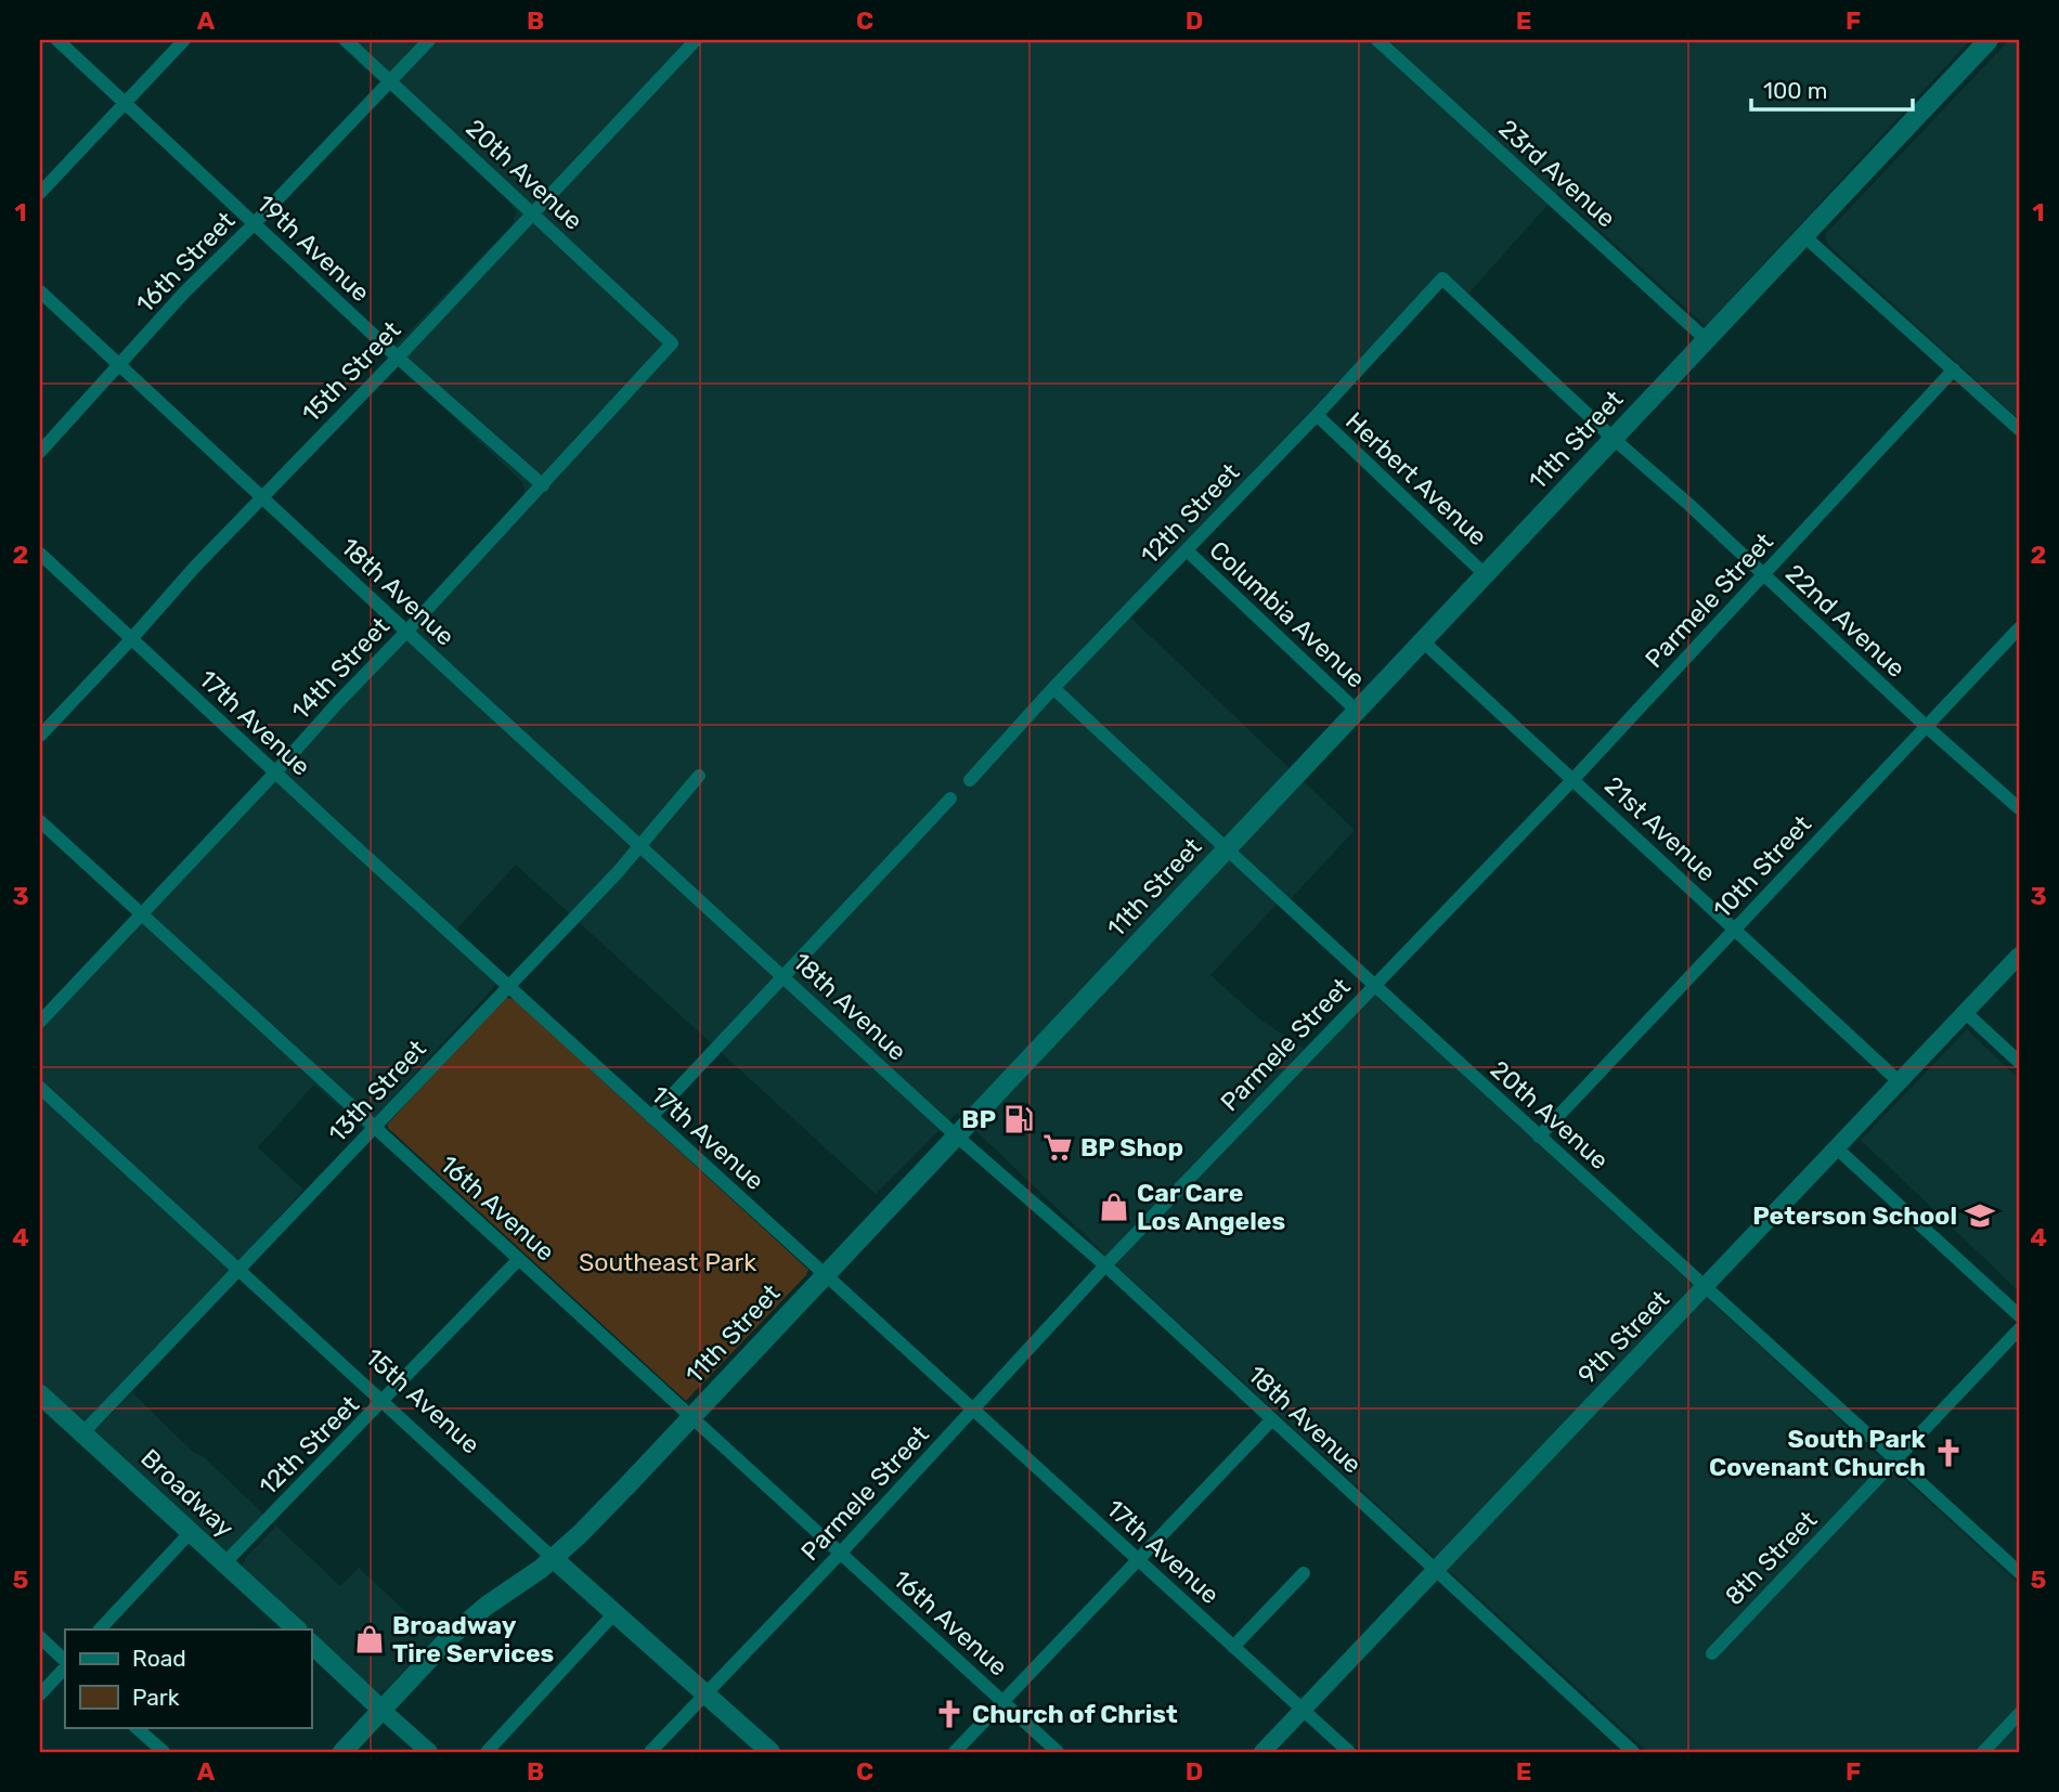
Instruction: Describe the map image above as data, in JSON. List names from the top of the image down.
{
  "streets": {
    "main road": ["11th Street", "15th Avenue", "Broadway"],
    "street": [
      "23rd Avenue",
      "20th Avenue",
      "19th Avenue",
      "16th Street",
      "15th Street",
      "Herbert Avenue",
      "12th Street",
      "18th Avenue",
      "Parmele Street",
      "Columbia Avenue",
      "22nd Avenue",
      "14th Street",
      "17th Avenue",
      "21st Avenue",
      "10th Street",
      "13th Street",
      "16th Avenue",
      "9th Street",
      "8th Street"
    ]
  },
  "crossings": [
    ["23rd Avenue", "11th Street"],
    ["20th Avenue", "16th Street"],
    ["20th Avenue", "15th Street"],
    ["20th Avenue", "11th Street"],
    ["20th Avenue", "12th Street"],
    ["20th Avenue", "Parmele Street"],
    ["20th Avenue", "14th Street"],
    ["20th Avenue", "10th Street"],
    ["20th Avenue", "9th Street"],
    ["20th Avenue", "8th Street"],
    ["19th Avenue", "16th Street"],
    ["19th Avenue", "15th Street"],
    ["19th Avenue", "14th Street"],
    ["16th Street", "18th Avenue"],
    ["15th Street", "18th Avenue"],
    ["15th Street", "17th Avenue"],
    ["11th Street", "Herbert Avenue"],
    ["11th Street", "18th Avenue"],
    ["11th Street", "Columbia Avenue"],
    ["11th Street", "22nd Avenue"],
    ["11th Street", "17th Avenue"],
    ["11th Street", "21st Avenue"],
    ["11th Street", "16th Avenue"],
    ["11th Street", "15th Avenue"],
    ["Herbert Avenue", "12th Street"],
    ["12th Street", "Columbia Avenue"],
    ["12th Street", "22nd Avenue"],
    ["12th Street", "16th Avenue"],
    ["12th Street", "15th Avenue"],
    ["12th Street", "Broadway"],
    ["18th Avenue", "Parmele Street"],
    ["18th Avenue", "14th Street"],
    ["18th Avenue", "13th Street"],
    ["18th Avenue", "9th Street"],
    ["Parmele Street", "22nd Avenue"],
    ["Parmele Street", "17th Avenue"],
    ["Parmele Street", "21st Avenue"],
    ["Parmele Street", "16th Avenue"],
    ["Parmele Street", "15th Avenue"],
    ["22nd Avenue", "10th Street"],
    ["14th Street", "17th Avenue"],
    ["14th Street", "16th Avenue"],
    ["17th Avenue", "13th Street"],
    ["17th Avenue", "9th Street"],
    ["21st Avenue", "10th Street"],
    ["21st Avenue", "9th Street"],
    ["13th Street", "16th Avenue"],
    ["13th Street", "15th Avenue"],
    ["13th Street", "Broadway"]
  ],
  "parks": ["Southeast Park"],
  "places": {
    "fuel station": ["BP"],
    "supermarket": ["BP Shop"],
    "shop": ["Car Care Los Angeles", "Broadway Tire Services"],
    "school or university": ["Peterson School"],
    "church": ["South Park Covenant Church", "Church of Christ"]
  },
  "legend": ["Road", "Park"],
  "scale_bar": "100 m",
  "grid": {
    "columns": [
      "A",
      "B",
      "C",
      "D",
      "E",
      "F"
    ],
    "rows": [
      "1",
      "2",
      "3",
      "4",
      "5"
    ]
  }
}
